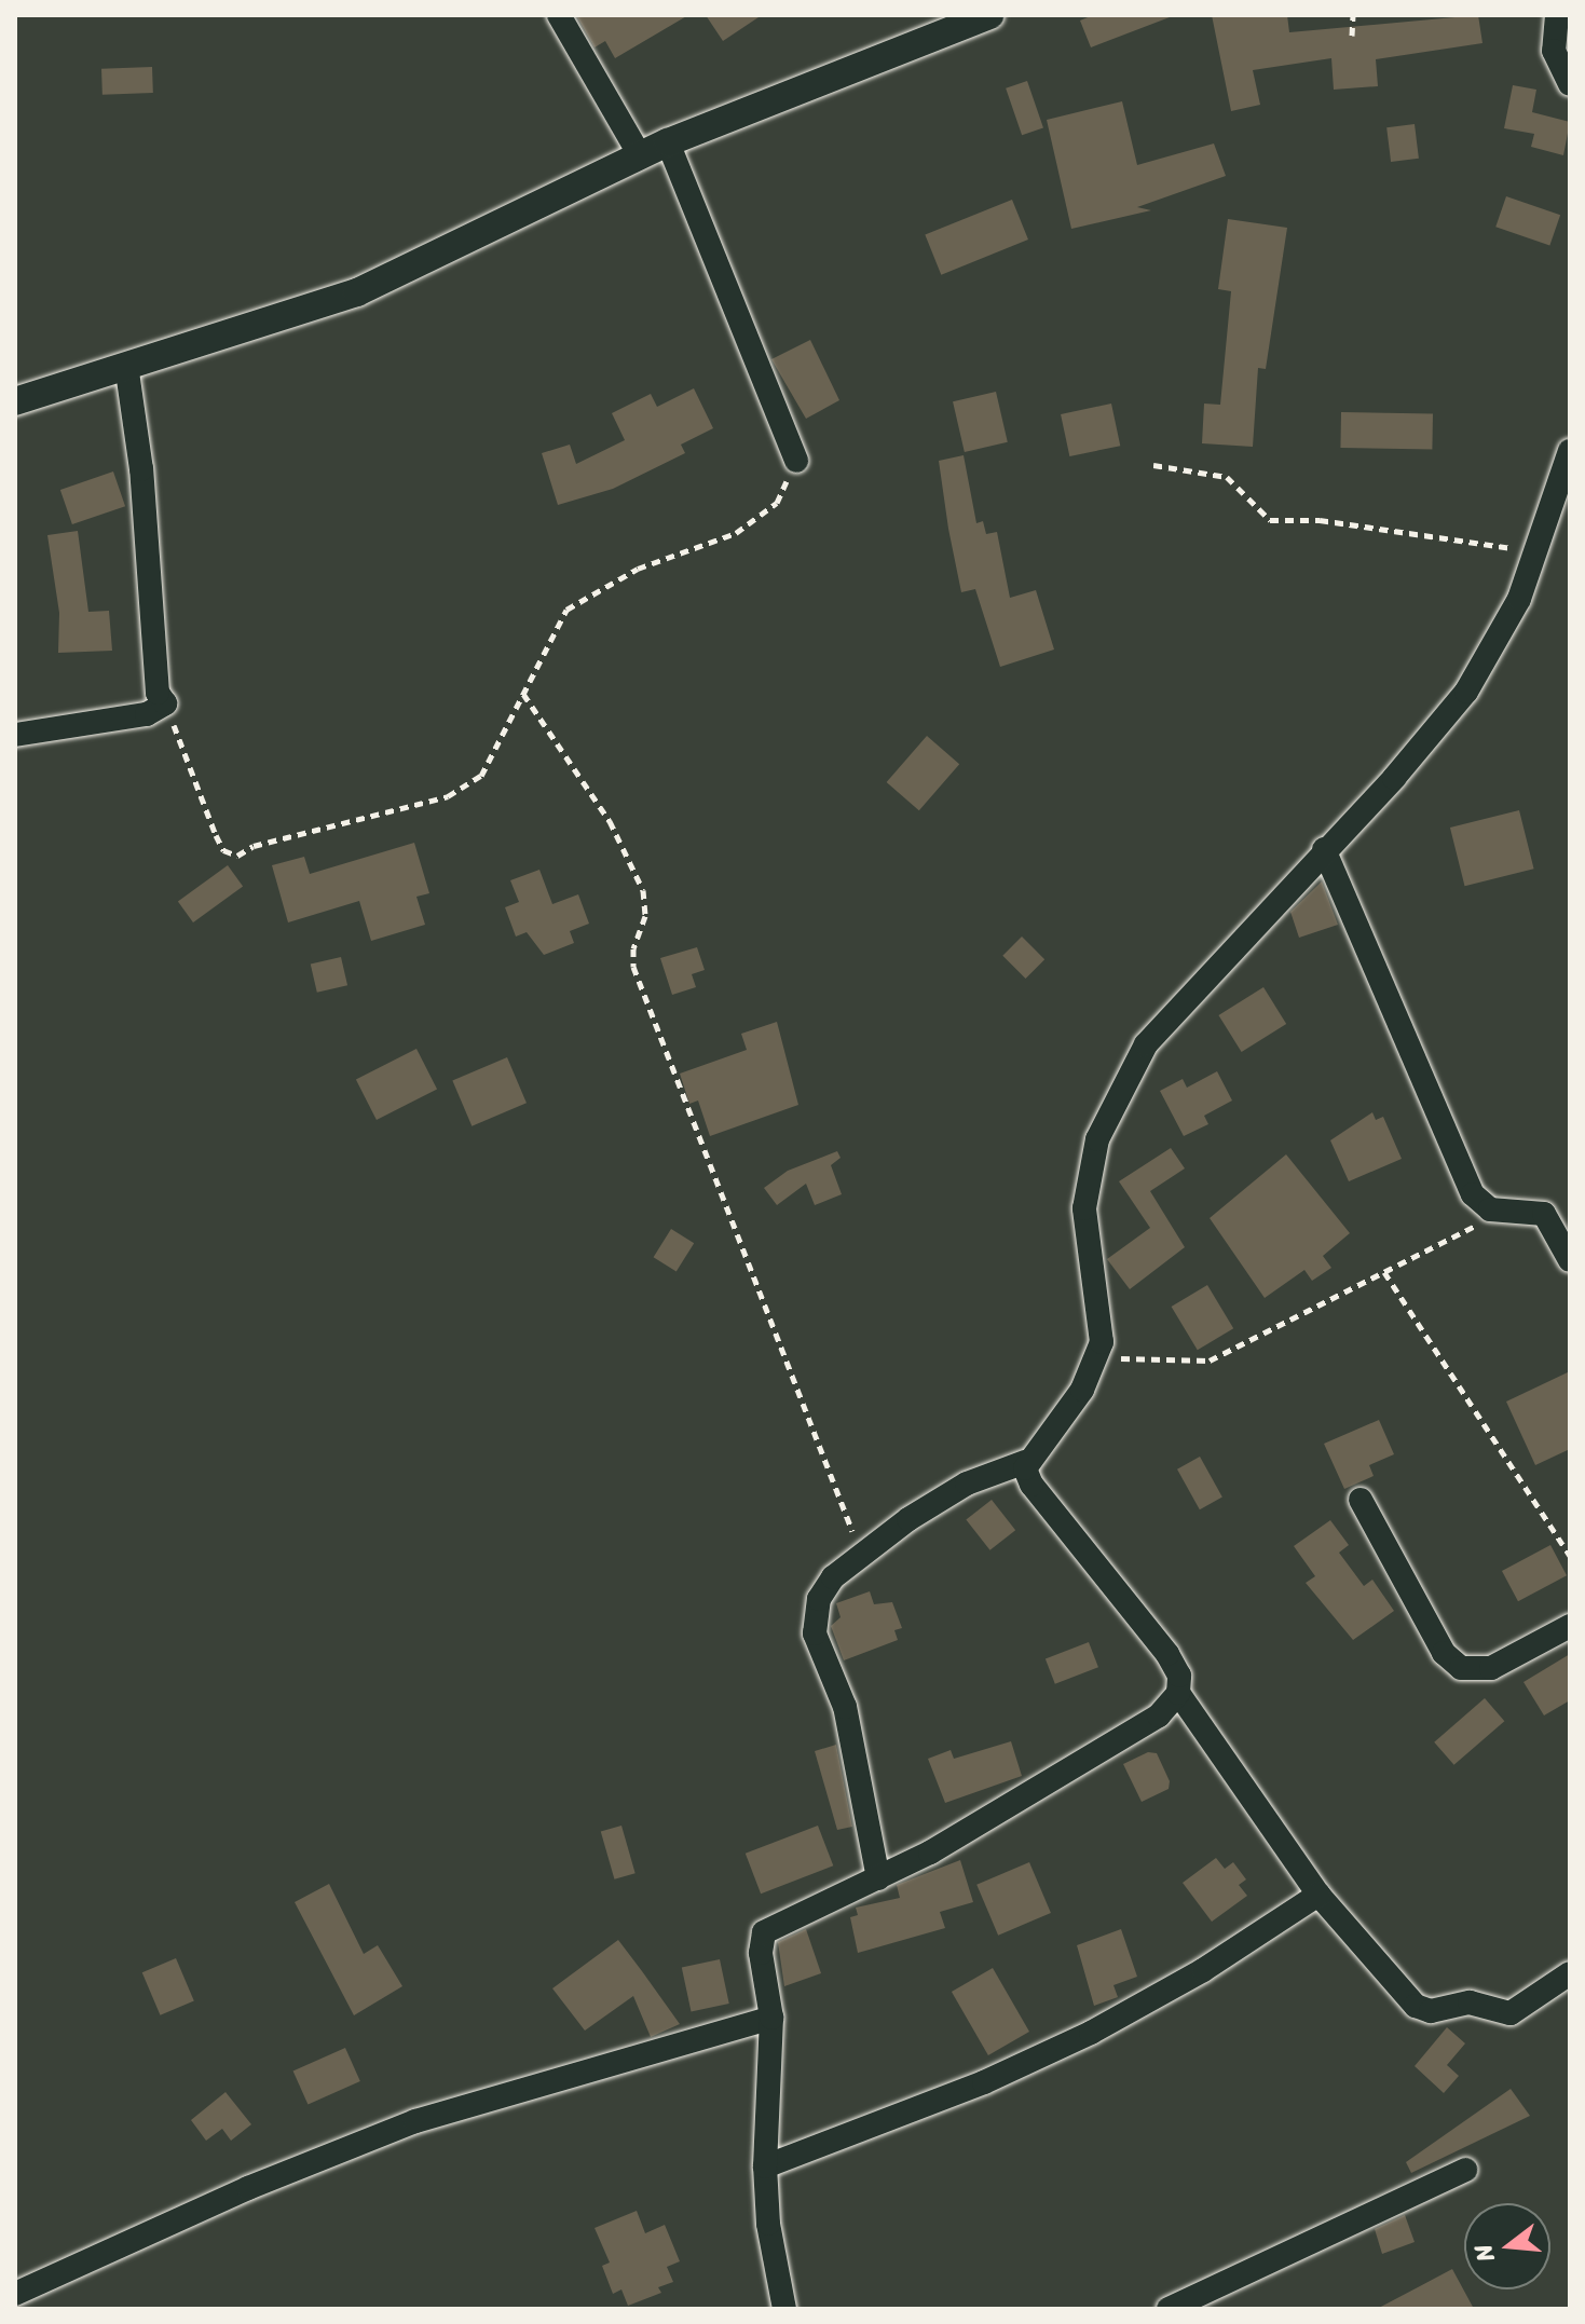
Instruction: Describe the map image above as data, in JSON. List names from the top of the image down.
{
  "north": "left"
}
